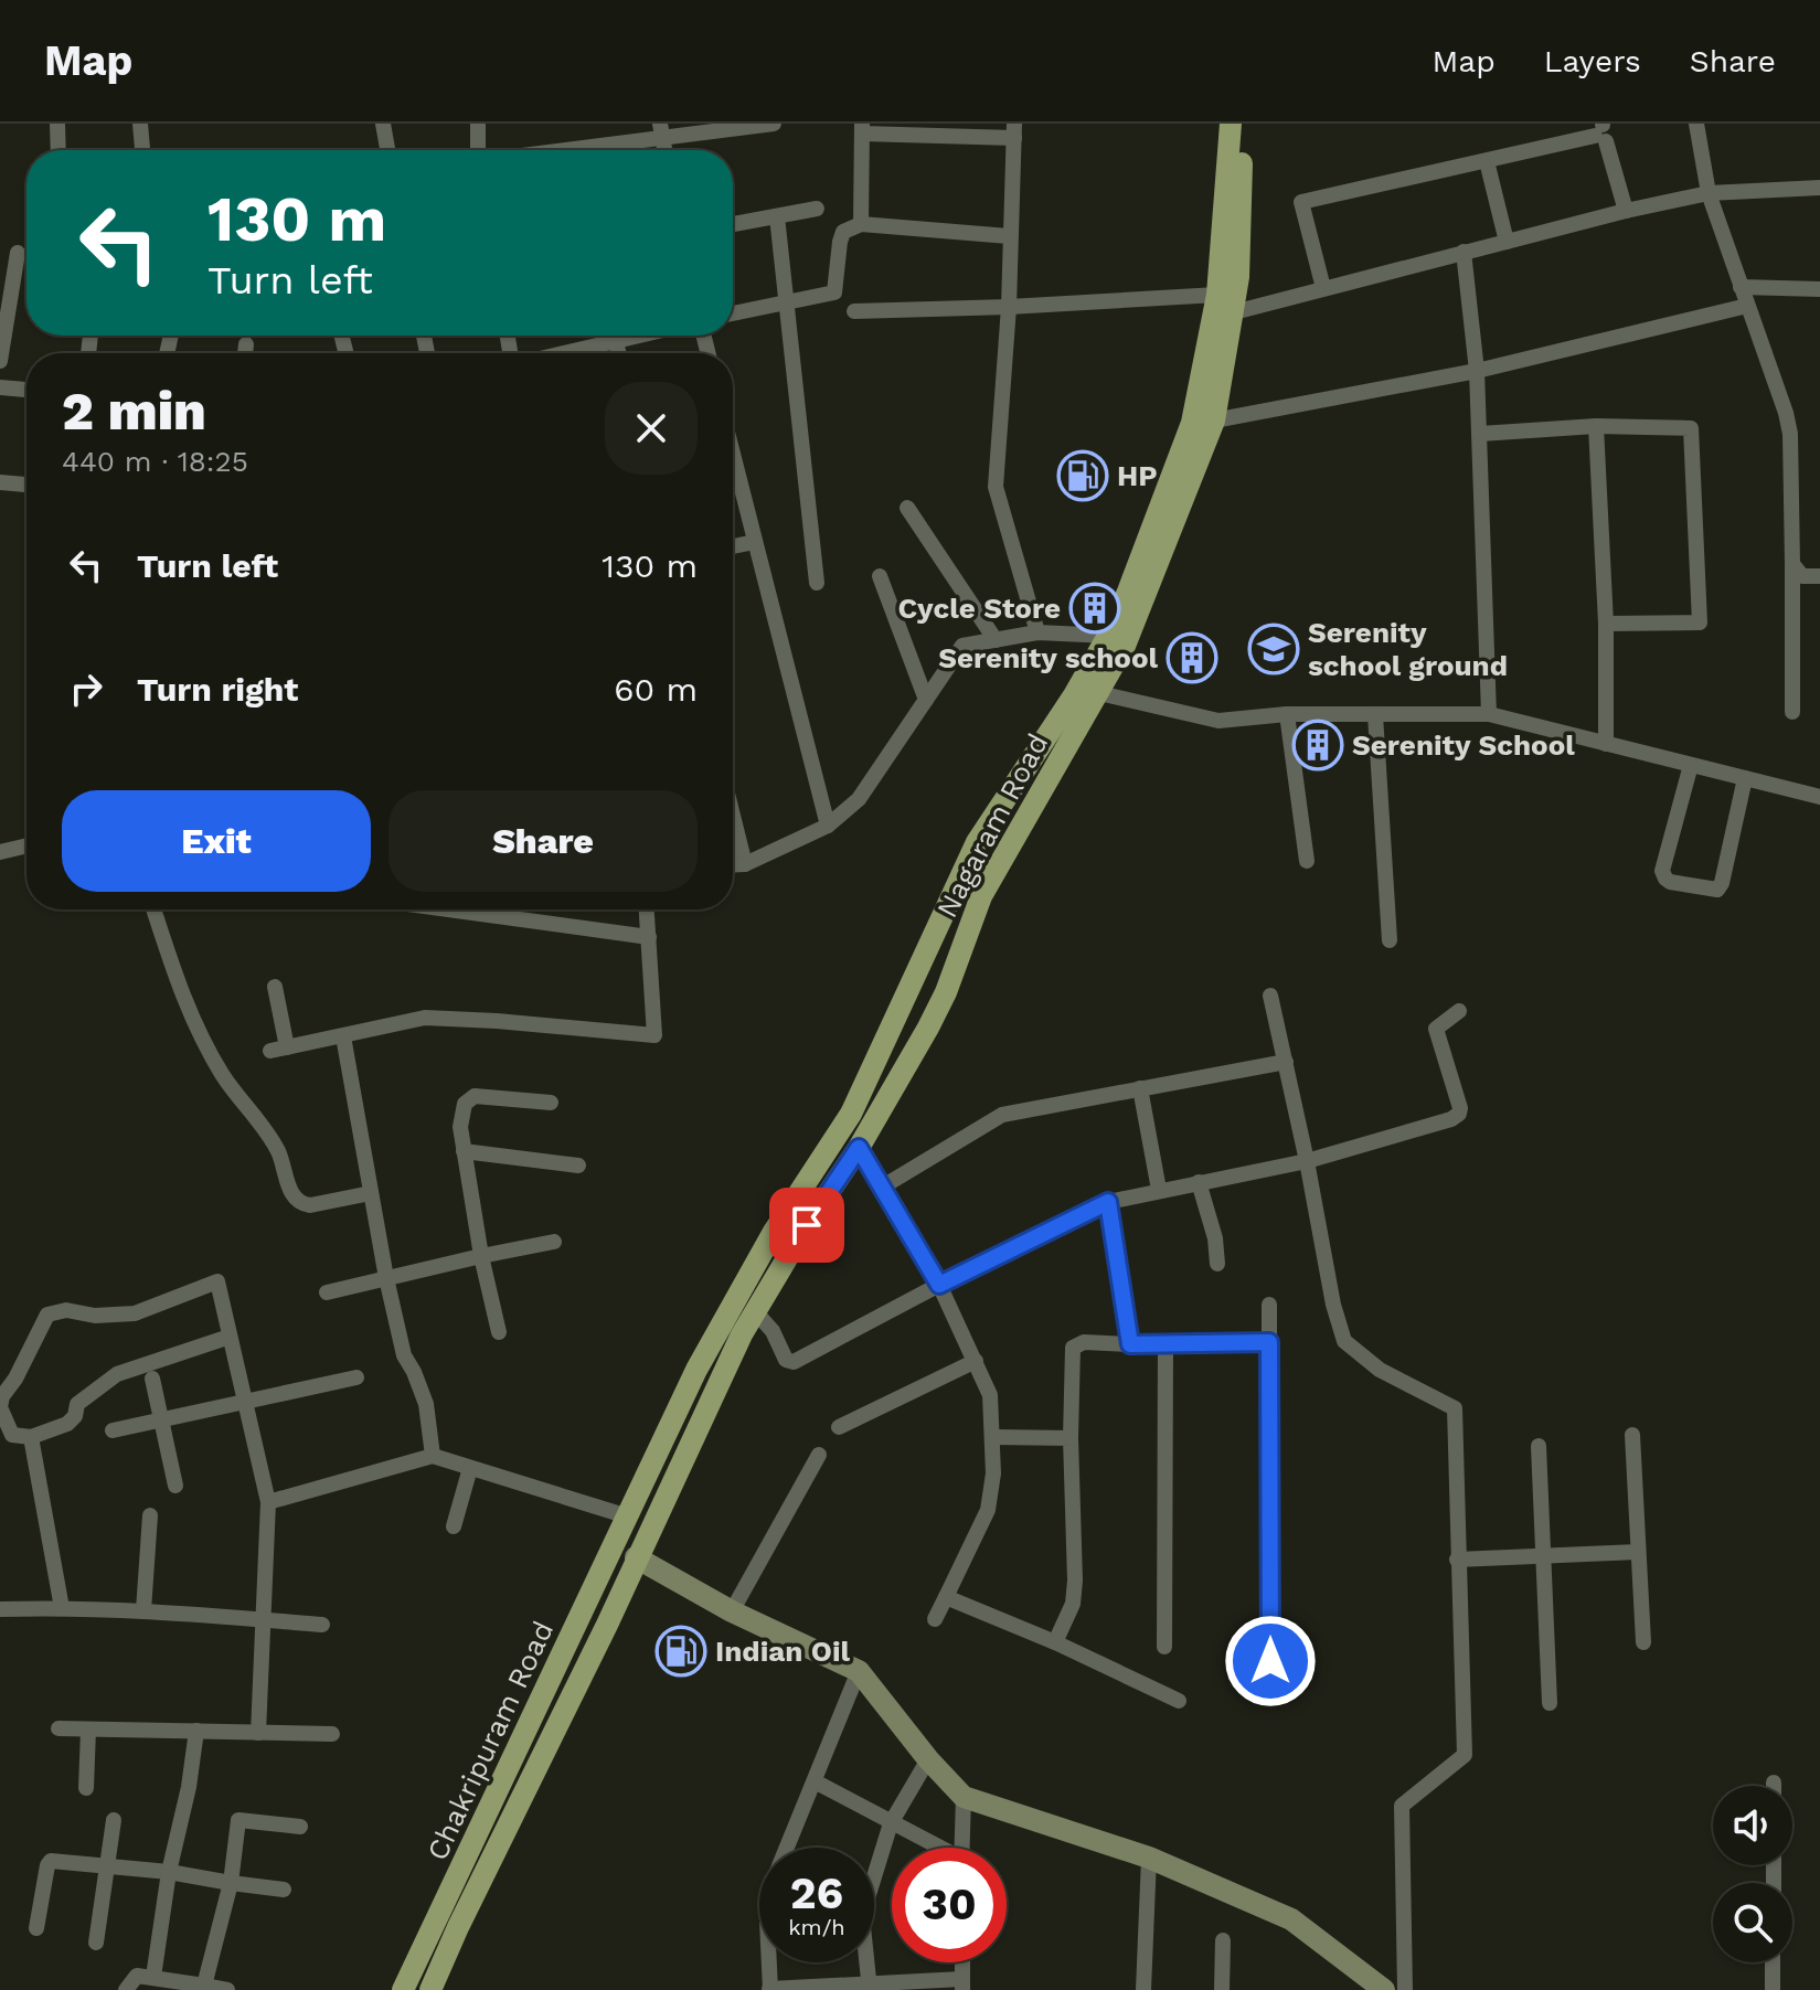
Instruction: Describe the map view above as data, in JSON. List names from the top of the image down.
{
  "streets": {
    "main road": ["Nagaram Road", "Chakripuram Road"]
  },
  "crossings": [
    ["Nagaram Road", "Chakripuram Road"]
  ],
  "places": {
    "fuel station": ["HP", "Indian Oil"],
    "building": ["Cycle Store", "Serenity school", "Serenity School"],
    "school or university": ["Serenity school ground"]
  },
  "page": {
    "header": "Map",
    "nav": ["Map", "Layers", "Share"],
    "turn": ["130 m", "Turn left"],
    "heading": ["2 min", "440 m · 18:25"],
    "list": [
      {
        "name": "Turn left",
        "value": "130 m"
      },
      {
        "name": "Turn right",
        "value": "60 m"
      }
    ],
    "buttons": ["Exit", "Share"],
    "speed": "26 km/h",
    "limit": "30"
  }
}
